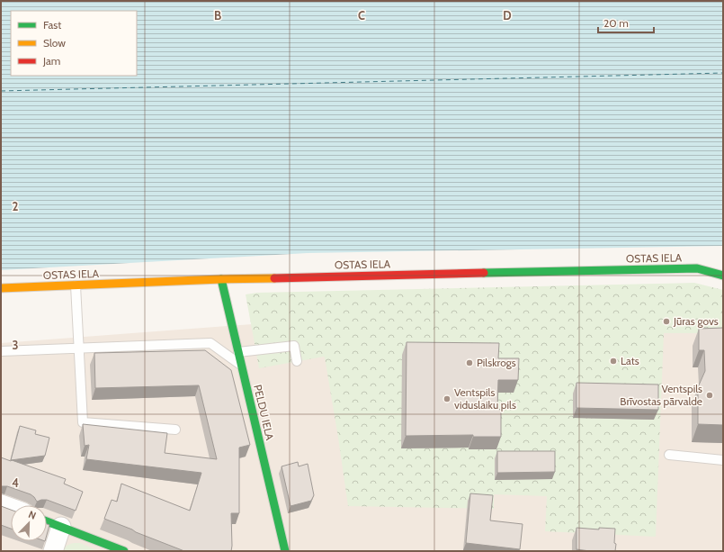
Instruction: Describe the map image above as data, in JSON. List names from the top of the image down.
{
  "streets": {
    "street": ["OSTAS IELA", "PELDU IELA"]
  },
  "crossings": [
    ["OSTAS IELA", "PELDU IELA"]
  ],
  "places": [
    "Jūras govs",
    "Lats",
    "Pilskrogs",
    "Ventspils Brīvostas pārvalde",
    "Ventspils viduslaiku pils"
  ],
  "legend": ["Fast", "Slow", "Jam"],
  "scale_bar": "20 m",
  "north": "top right",
  "grid": {
    "columns": ["B", "C", "D"],
    "rows": ["2", "3", "4"]
  }
}
